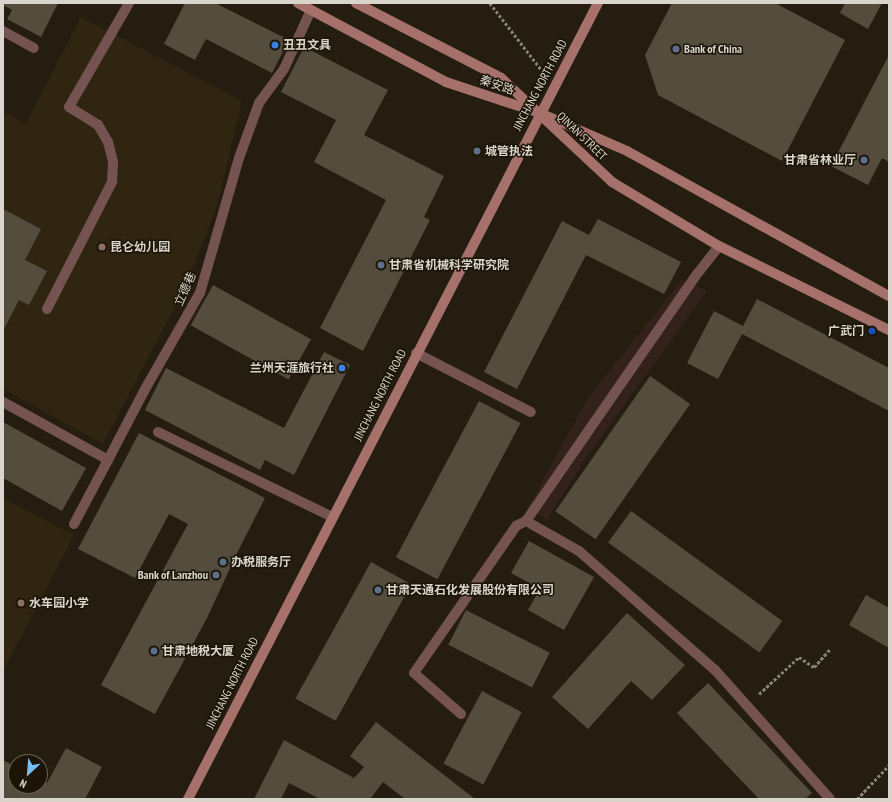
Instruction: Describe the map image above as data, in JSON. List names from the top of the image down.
{
  "streets": {
    "main road": ["秦安路", "JINCHANG NORTH ROAD", "QIN'AN STREET"],
    "street": ["立德巷"]
  },
  "crossings": [
    ["秦安路", "JINCHANG NORTH ROAD"],
    ["秦安路", "QIN'AN STREET"],
    ["秦安路", "立德巷"],
    ["JINCHANG NORTH ROAD", "QIN'AN STREET"]
  ],
  "places": [
    "丑丑文具",
    "Bank of China",
    "城管执法",
    "甘肃省林业厅",
    "昆仑幼儿园",
    "甘肃省机械科学研究院",
    "广武门",
    "兰州天涯旅行社",
    "办税服务厅",
    "Bank of Lanzhou",
    "甘肃天通石化发展股份有限公司",
    "水车园小学",
    "甘肃地税大厦"
  ],
  "north": "bottom left"
}
